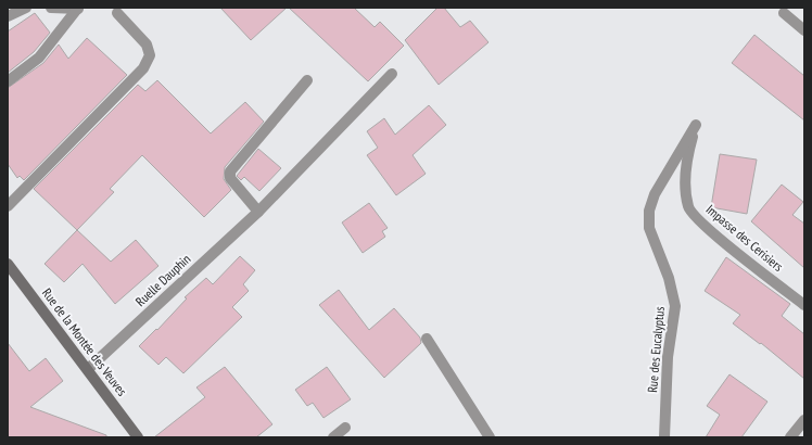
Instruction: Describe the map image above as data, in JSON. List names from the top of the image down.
{
  "streets": {
    "main road": ["Rue de la Montée des Veuves"],
    "street": ["Impasse des Cerisiers", "Ruelle Dauphin", "Rue des Eucalyptus"]
  },
  "crossings": [
    ["Impasse des Cerisiers", "Rue des Eucalyptus"],
    ["Ruelle Dauphin", "Rue de la Montée des Veuves"]
  ]
}
